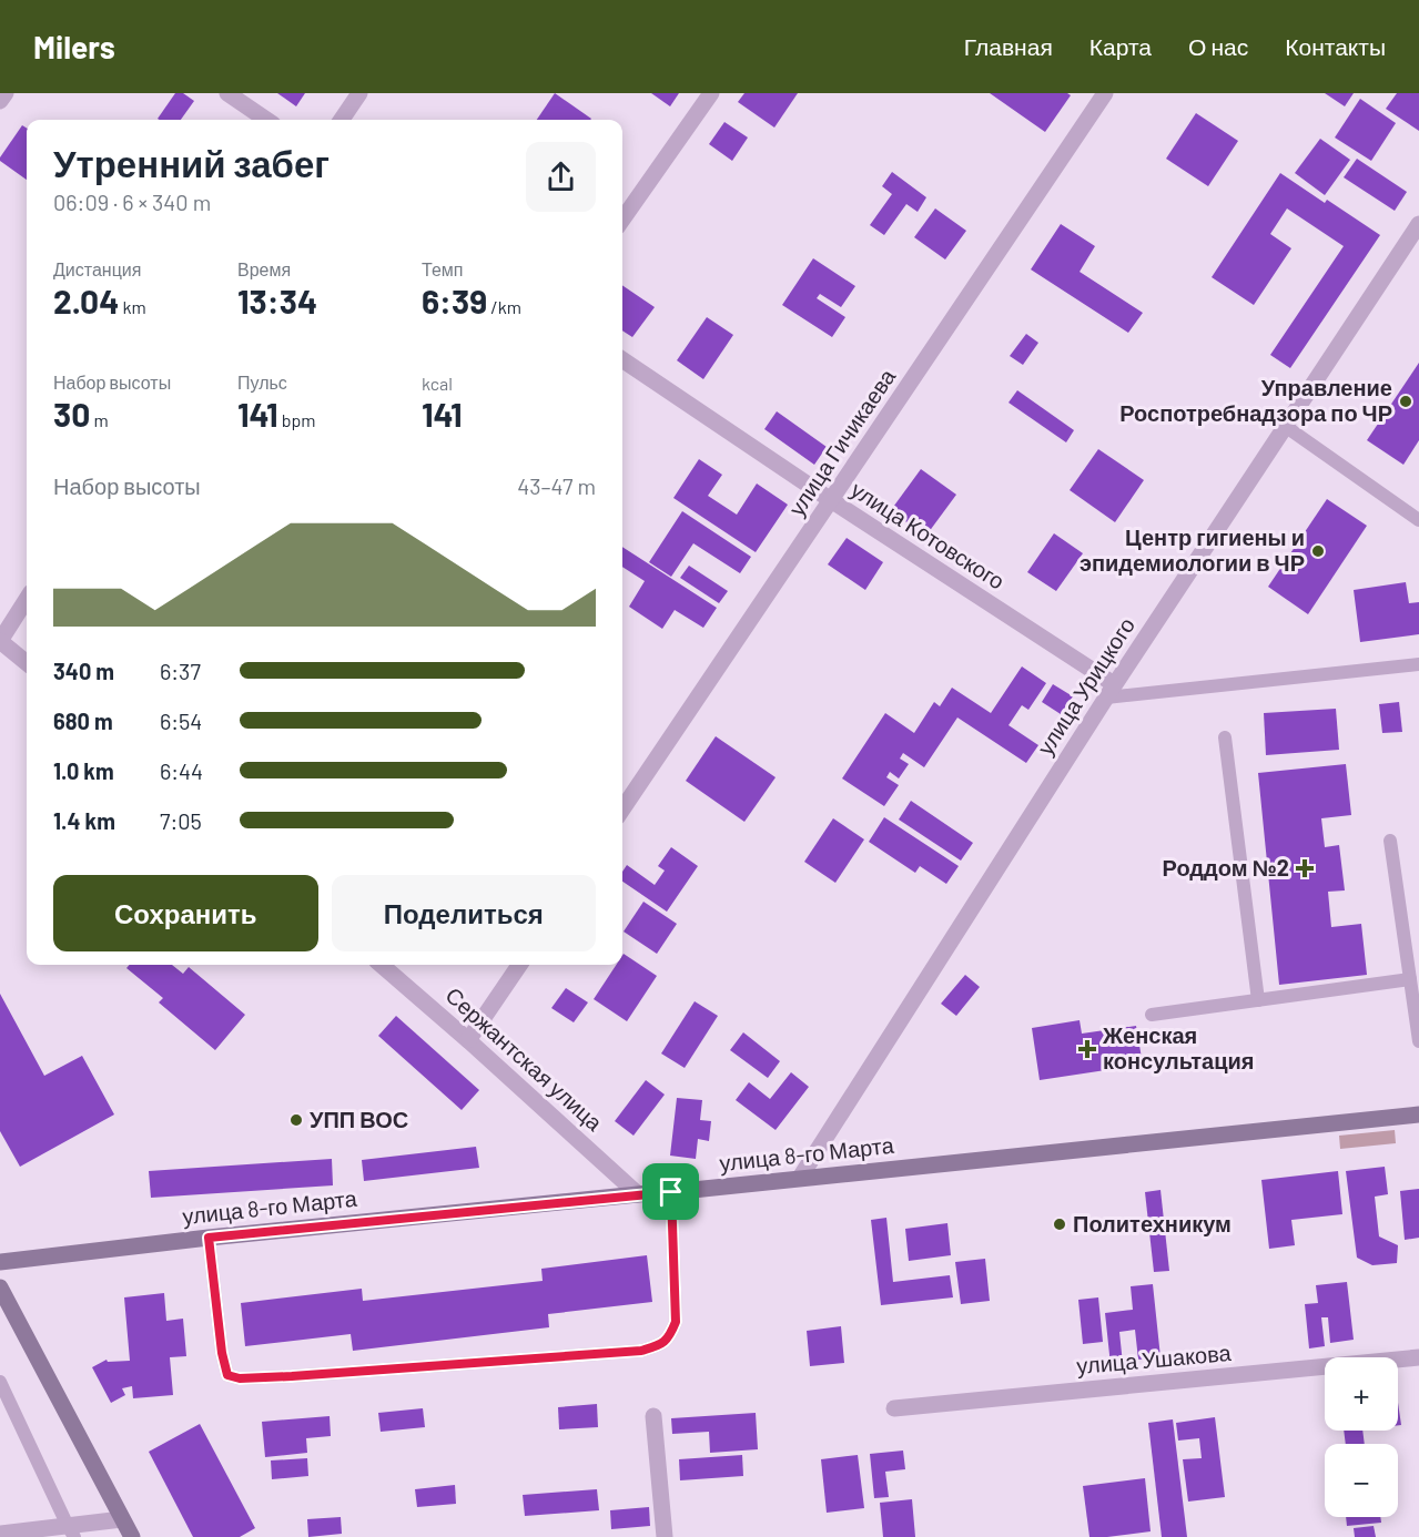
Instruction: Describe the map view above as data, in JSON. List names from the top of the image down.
{
  "streets": {
    "street": [
      "улица Гичикаева",
      "улица Котовского",
      "улица Урицкого",
      "Сержантская улица",
      "улица 8-го Марта",
      "улица Ушакова"
    ]
  },
  "crossings": [
    ["улица Гичикаева", "улица Котовского"],
    ["улица Котовского", "улица Урицкого"],
    ["улица Урицкого", "улица 8-го Марта"],
    ["Сержантская улица", "улица 8-го Марта"]
  ],
  "places": {
    "other": [
      "Управление Роспотребнадзора по ЧР",
      "Центр гигиены и эпидемиологии в ЧР",
      "УПП ВОС",
      "Политехникум"
    ],
    "health": ["Роддом №2", "Женская консультация"]
  },
  "page": {
    "header": "Milers",
    "nav": [
      "Главная",
      "Карта",
      "О нас",
      "Контакты"
    ],
    "heading": ["Утренний забег", "06:09 · 6 × 340 m"],
    "stats": [
      ["Дистанция", "2.04 km"],
      ["Время", "13:34"],
      ["Темп", "6:39 /km"],
      ["Набор высоты", "30 m"],
      ["Пульс", "141 bpm"],
      ["kcal", "141"]
    ],
    "chart": ["Набор высоты", "43–47 m"],
    "list": [
      {
        "name": "340 m",
        "note": "6:37"
      },
      {
        "name": "680 m",
        "note": "6:54"
      },
      {
        "name": "1.0 km",
        "note": "6:44"
      },
      {
        "name": "1.4 km",
        "note": "7:05"
      }
    ],
    "buttons": ["Сохранить", "Поделиться"],
    "map_buttons": ["+", "−"]
  }
}
